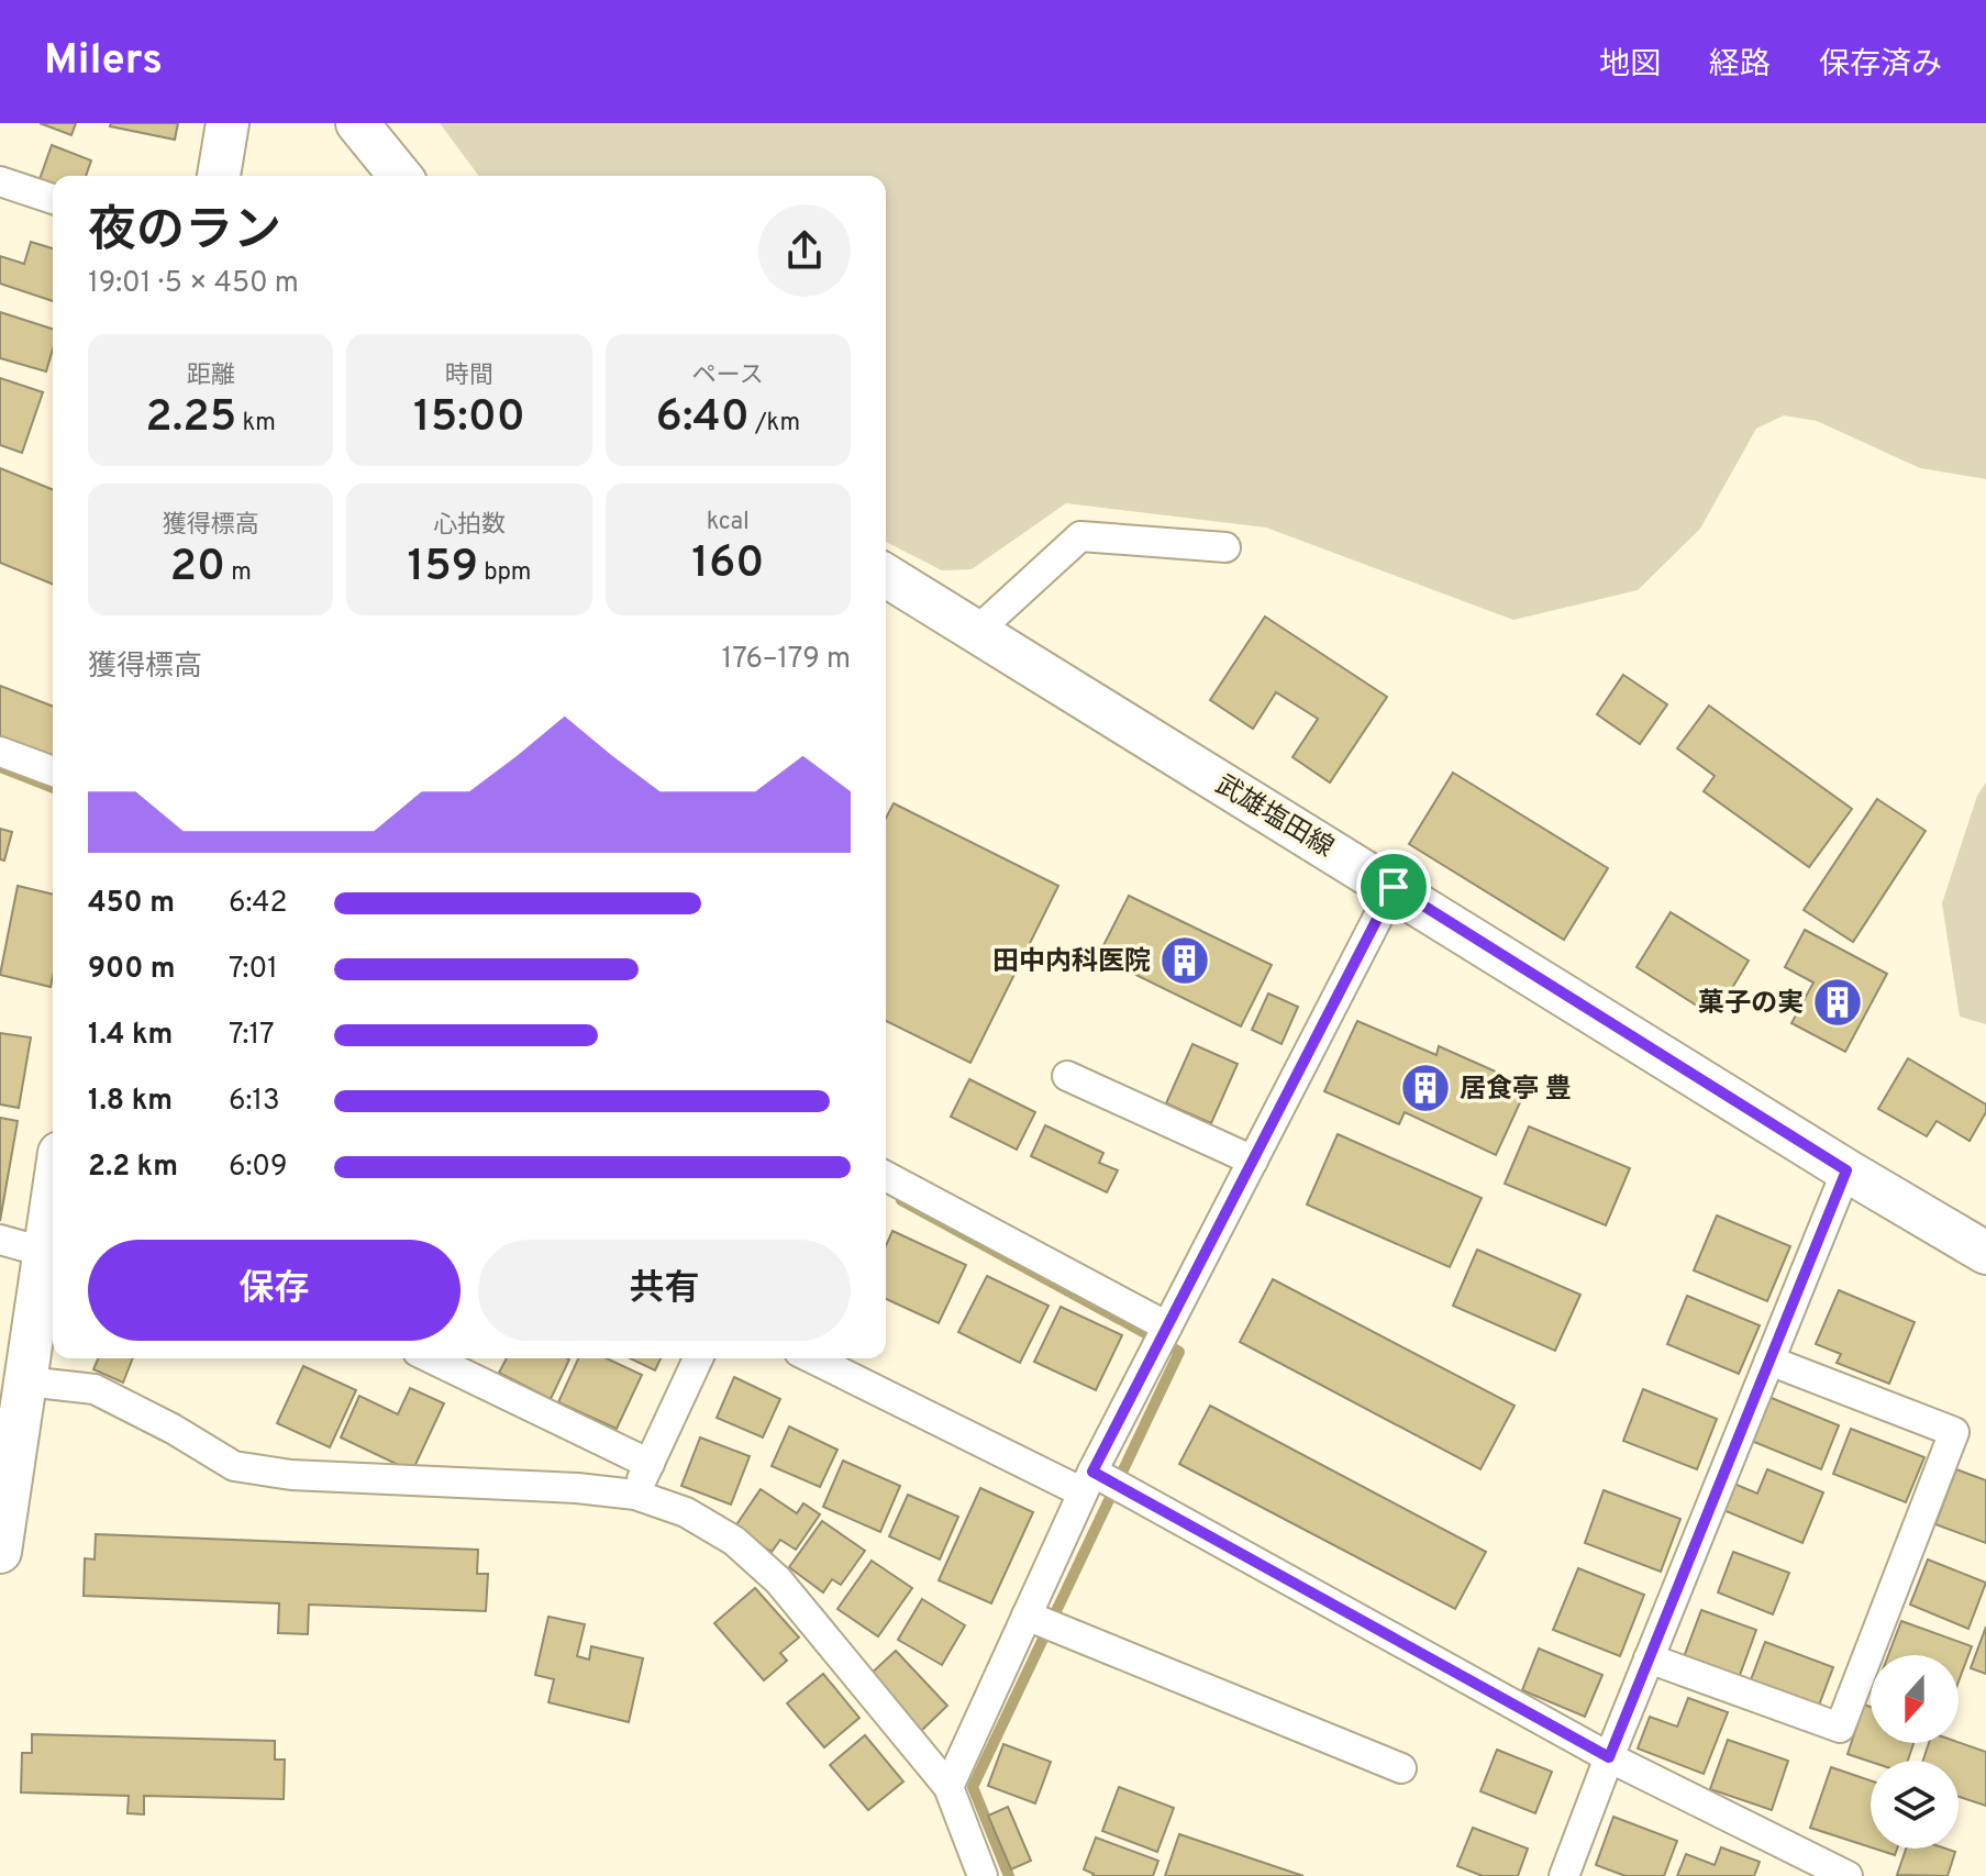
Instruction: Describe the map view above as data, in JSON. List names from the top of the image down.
{
  "streets": {
    "main road": ["武雄塩田線"]
  },
  "places": {
    "building": ["田中内科医院", "菓子の実", "居食亭 豊"]
  },
  "north": "bottom",
  "page": {
    "header": "Milers",
    "nav": ["地図", "経路", "保存済み"],
    "heading": ["夜のラン", "19:01 · 5 × 450 m"],
    "stats": [
      ["距離", "2.25 km"],
      ["時間", "15:00"],
      ["ペース", "6:40 /km"],
      ["獲得標高", "20 m"],
      ["心拍数", "159 bpm"],
      ["kcal", "160"]
    ],
    "chart": ["獲得標高", "176–179 m"],
    "list": [
      {
        "name": "450 m",
        "note": "6:42"
      },
      {
        "name": "900 m",
        "note": "7:01"
      },
      {
        "name": "1.4 km",
        "note": "7:17"
      },
      {
        "name": "1.8 km",
        "note": "6:13"
      },
      {
        "name": "2.2 km",
        "note": "6:09"
      }
    ],
    "buttons": ["保存", "共有"]
  }
}
